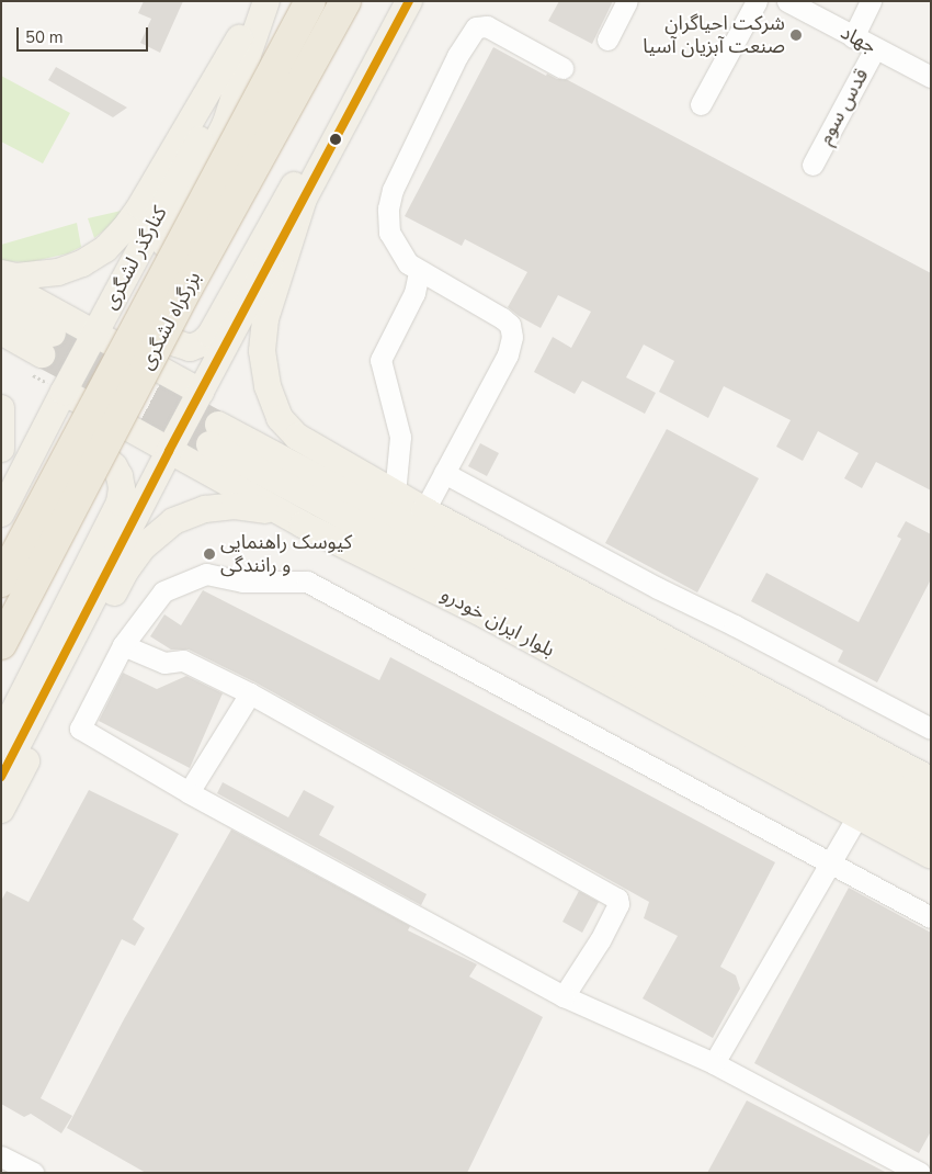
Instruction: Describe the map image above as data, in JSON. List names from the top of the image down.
{
  "streets": {
    "highway": ["بزرگراه لشگری"],
    "main road": ["کنارگذر لشگری", "بلوار ایران خودرو"],
    "street": ["جهاد", "قدس سوم"]
  },
  "crossings": [
    ["جهاد", "قدس سوم"],
    ["کنارگذر لشگری", "بلوار ایران خودرو"]
  ],
  "places": ["شرکت احیاگران صنعت آبزیان آسیا", "کیوسک راهنمایی و رانندگی"],
  "scale_bar": "50 m"
}
